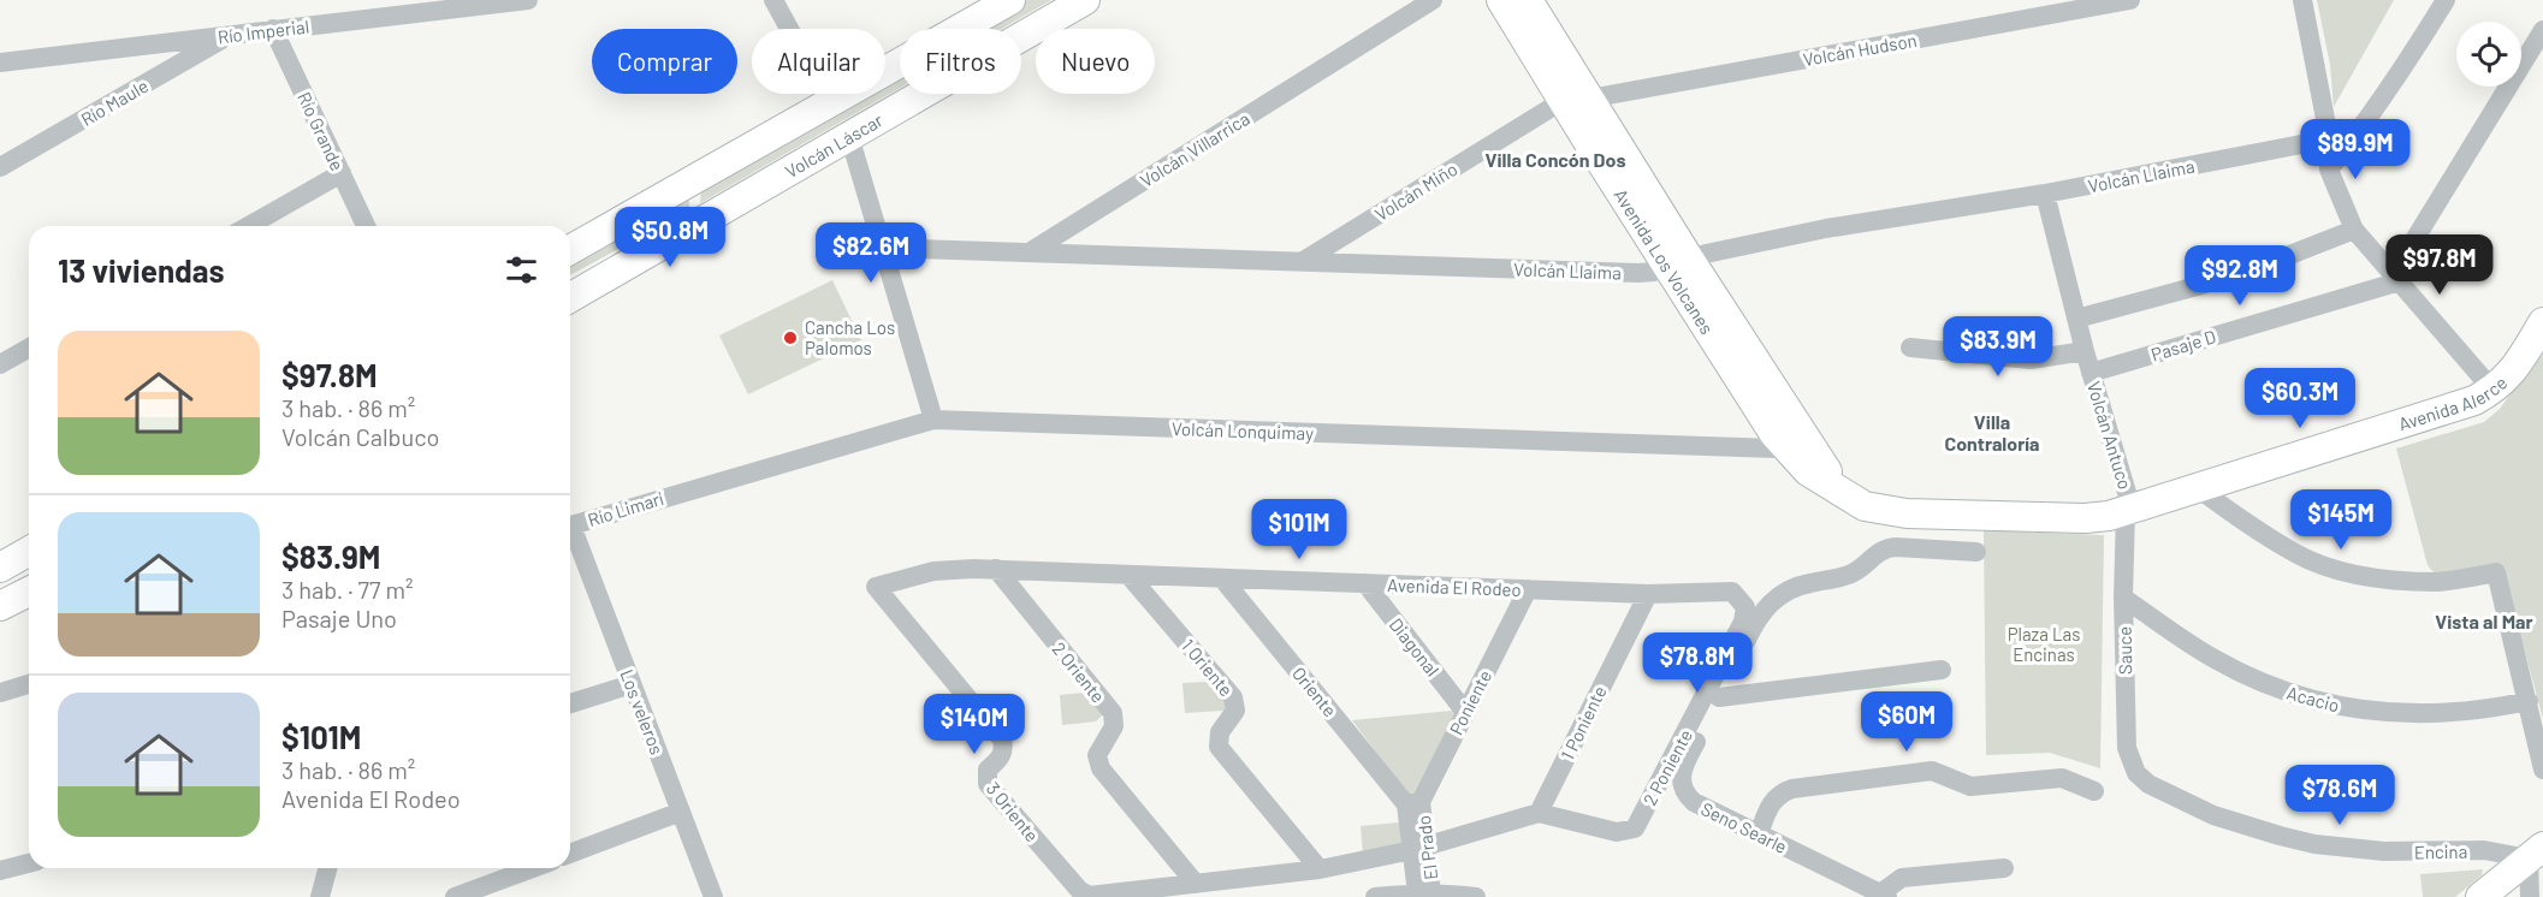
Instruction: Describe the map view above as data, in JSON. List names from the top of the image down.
{
  "streets": {
    "street": [
      "Río Imperial",
      "Volcán Hudson",
      "Río Maule",
      "Río Grande",
      "Volcán Láscar",
      "Volcán Villarrica",
      "Volcán Llaima",
      "Volcán Miño",
      "Avenida Los Volcanes",
      "Pasaje D",
      "Avenida Alerce",
      "Volcán Lonquimay",
      "Volcán Antuco",
      "Río Limarí",
      "Avenida El Rodeo",
      "Diagonal",
      "Sauce",
      "1 Oriente",
      "2 Oriente",
      "Oriente",
      "Acacio",
      "Poniente",
      "Los veleros",
      "1 Poniente",
      "2 Poniente",
      "3 Oriente",
      "Seno Searle",
      "El Prado",
      "Encina"
    ]
  },
  "crossings": [
    ["Río Imperial", "Río Maule"],
    ["Río Imperial", "Río Grande"],
    ["Volcán Hudson", "Volcán Miño"],
    ["Volcán Hudson", "Avenida Los Volcanes"],
    ["Volcán Villarrica", "Volcán Llaima"],
    ["Volcán Llaima", "Volcán Miño"],
    ["Volcán Llaima", "Avenida Los Volcanes"],
    ["Volcán Llaima", "Volcán Antuco"],
    ["Volcán Miño", "Avenida Los Volcanes"],
    ["Avenida Los Volcanes", "Avenida Alerce"],
    ["Avenida Los Volcanes", "Volcán Lonquimay"],
    ["Avenida Los Volcanes", "Volcán Antuco"],
    ["Avenida Los Volcanes", "Sauce"],
    ["Pasaje D", "Volcán Antuco"],
    ["Avenida Alerce", "Volcán Antuco"],
    ["Avenida Alerce", "Sauce"],
    ["Volcán Lonquimay", "Río Limarí"],
    ["Volcán Antuco", "Sauce"],
    ["Avenida El Rodeo", "Diagonal"],
    ["Avenida El Rodeo", "1 Oriente"],
    ["Avenida El Rodeo", "2 Oriente"],
    ["Avenida El Rodeo", "Oriente"],
    ["Avenida El Rodeo", "Poniente"],
    ["Avenida El Rodeo", "1 Poniente"],
    ["Avenida El Rodeo", "2 Poniente"],
    ["Avenida El Rodeo", "3 Oriente"],
    ["Diagonal", "Poniente"],
    ["Sauce", "Acacio"],
    ["Sauce", "Encina"],
    ["Oriente", "Poniente"],
    ["Oriente", "El Prado"],
    ["Poniente", "El Prado"],
    ["1 Poniente", "2 Poniente"]
  ],
  "districts": ["Villa Concón Dos", "Villa Contraloría", "Vista al Mar"],
  "parks": ["Plaza Las Encinas"],
  "places": ["Cancha Los Palomos"],
  "page": {
    "chip": [
      "Comprar",
      "Alquilar",
      "Filtros",
      "Nuevo"
    ],
    "price": [
      "$89.9M",
      "$50.8M",
      "$82.6M",
      "$97.8M",
      "$92.8M",
      "$83.9M",
      "$60.3M",
      "$145M",
      "$101M",
      "$78.8M",
      "$60M",
      "$140M",
      "$78.6M"
    ],
    "heading": "13 viviendas",
    "list": [
      {
        "name": "$97.8M",
        "note": "3 hab. · 86 m² · Volcán Calbuco"
      },
      {
        "name": "$83.9M",
        "note": "3 hab. · 77 m² · Pasaje Uno"
      },
      {
        "name": "$101M",
        "note": "3 hab. · 86 m² · Avenida El Rodeo"
      }
    ]
  }
}
